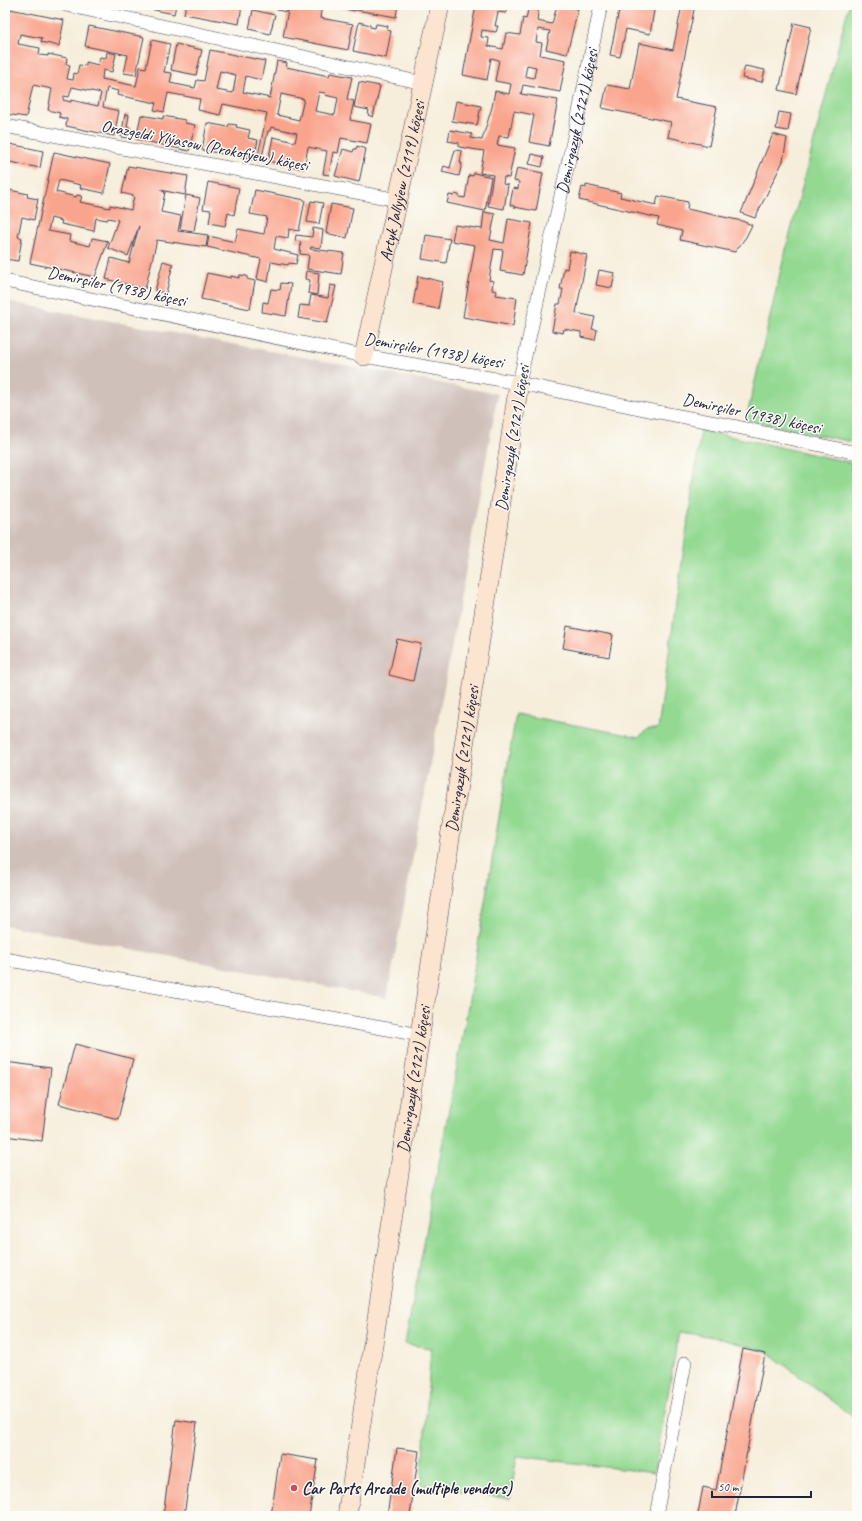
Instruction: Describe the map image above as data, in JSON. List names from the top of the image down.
{
  "streets": {
    "street": [
      "Demirgazyk (2121) köçesi",
      "Orazgeldi Ylýasow (Prokofýew) köçesi",
      "Artyk Jallyýew (2119) köçesi",
      "Demirçiler (1938) köçesi"
    ]
  },
  "crossings": [
    ["Demirgazyk (2121) köçesi", "Demirçiler (1938) köçesi"],
    ["Orazgeldi Ylýasow (Prokofýew) köçesi", "Artyk Jallyýew (2119) köçesi"],
    ["Artyk Jallyýew (2119) köçesi", "Demirçiler (1938) köçesi"]
  ],
  "places": ["Car Parts Arcade (multiple vendors)"],
  "scale_bar": "50 m"
}
